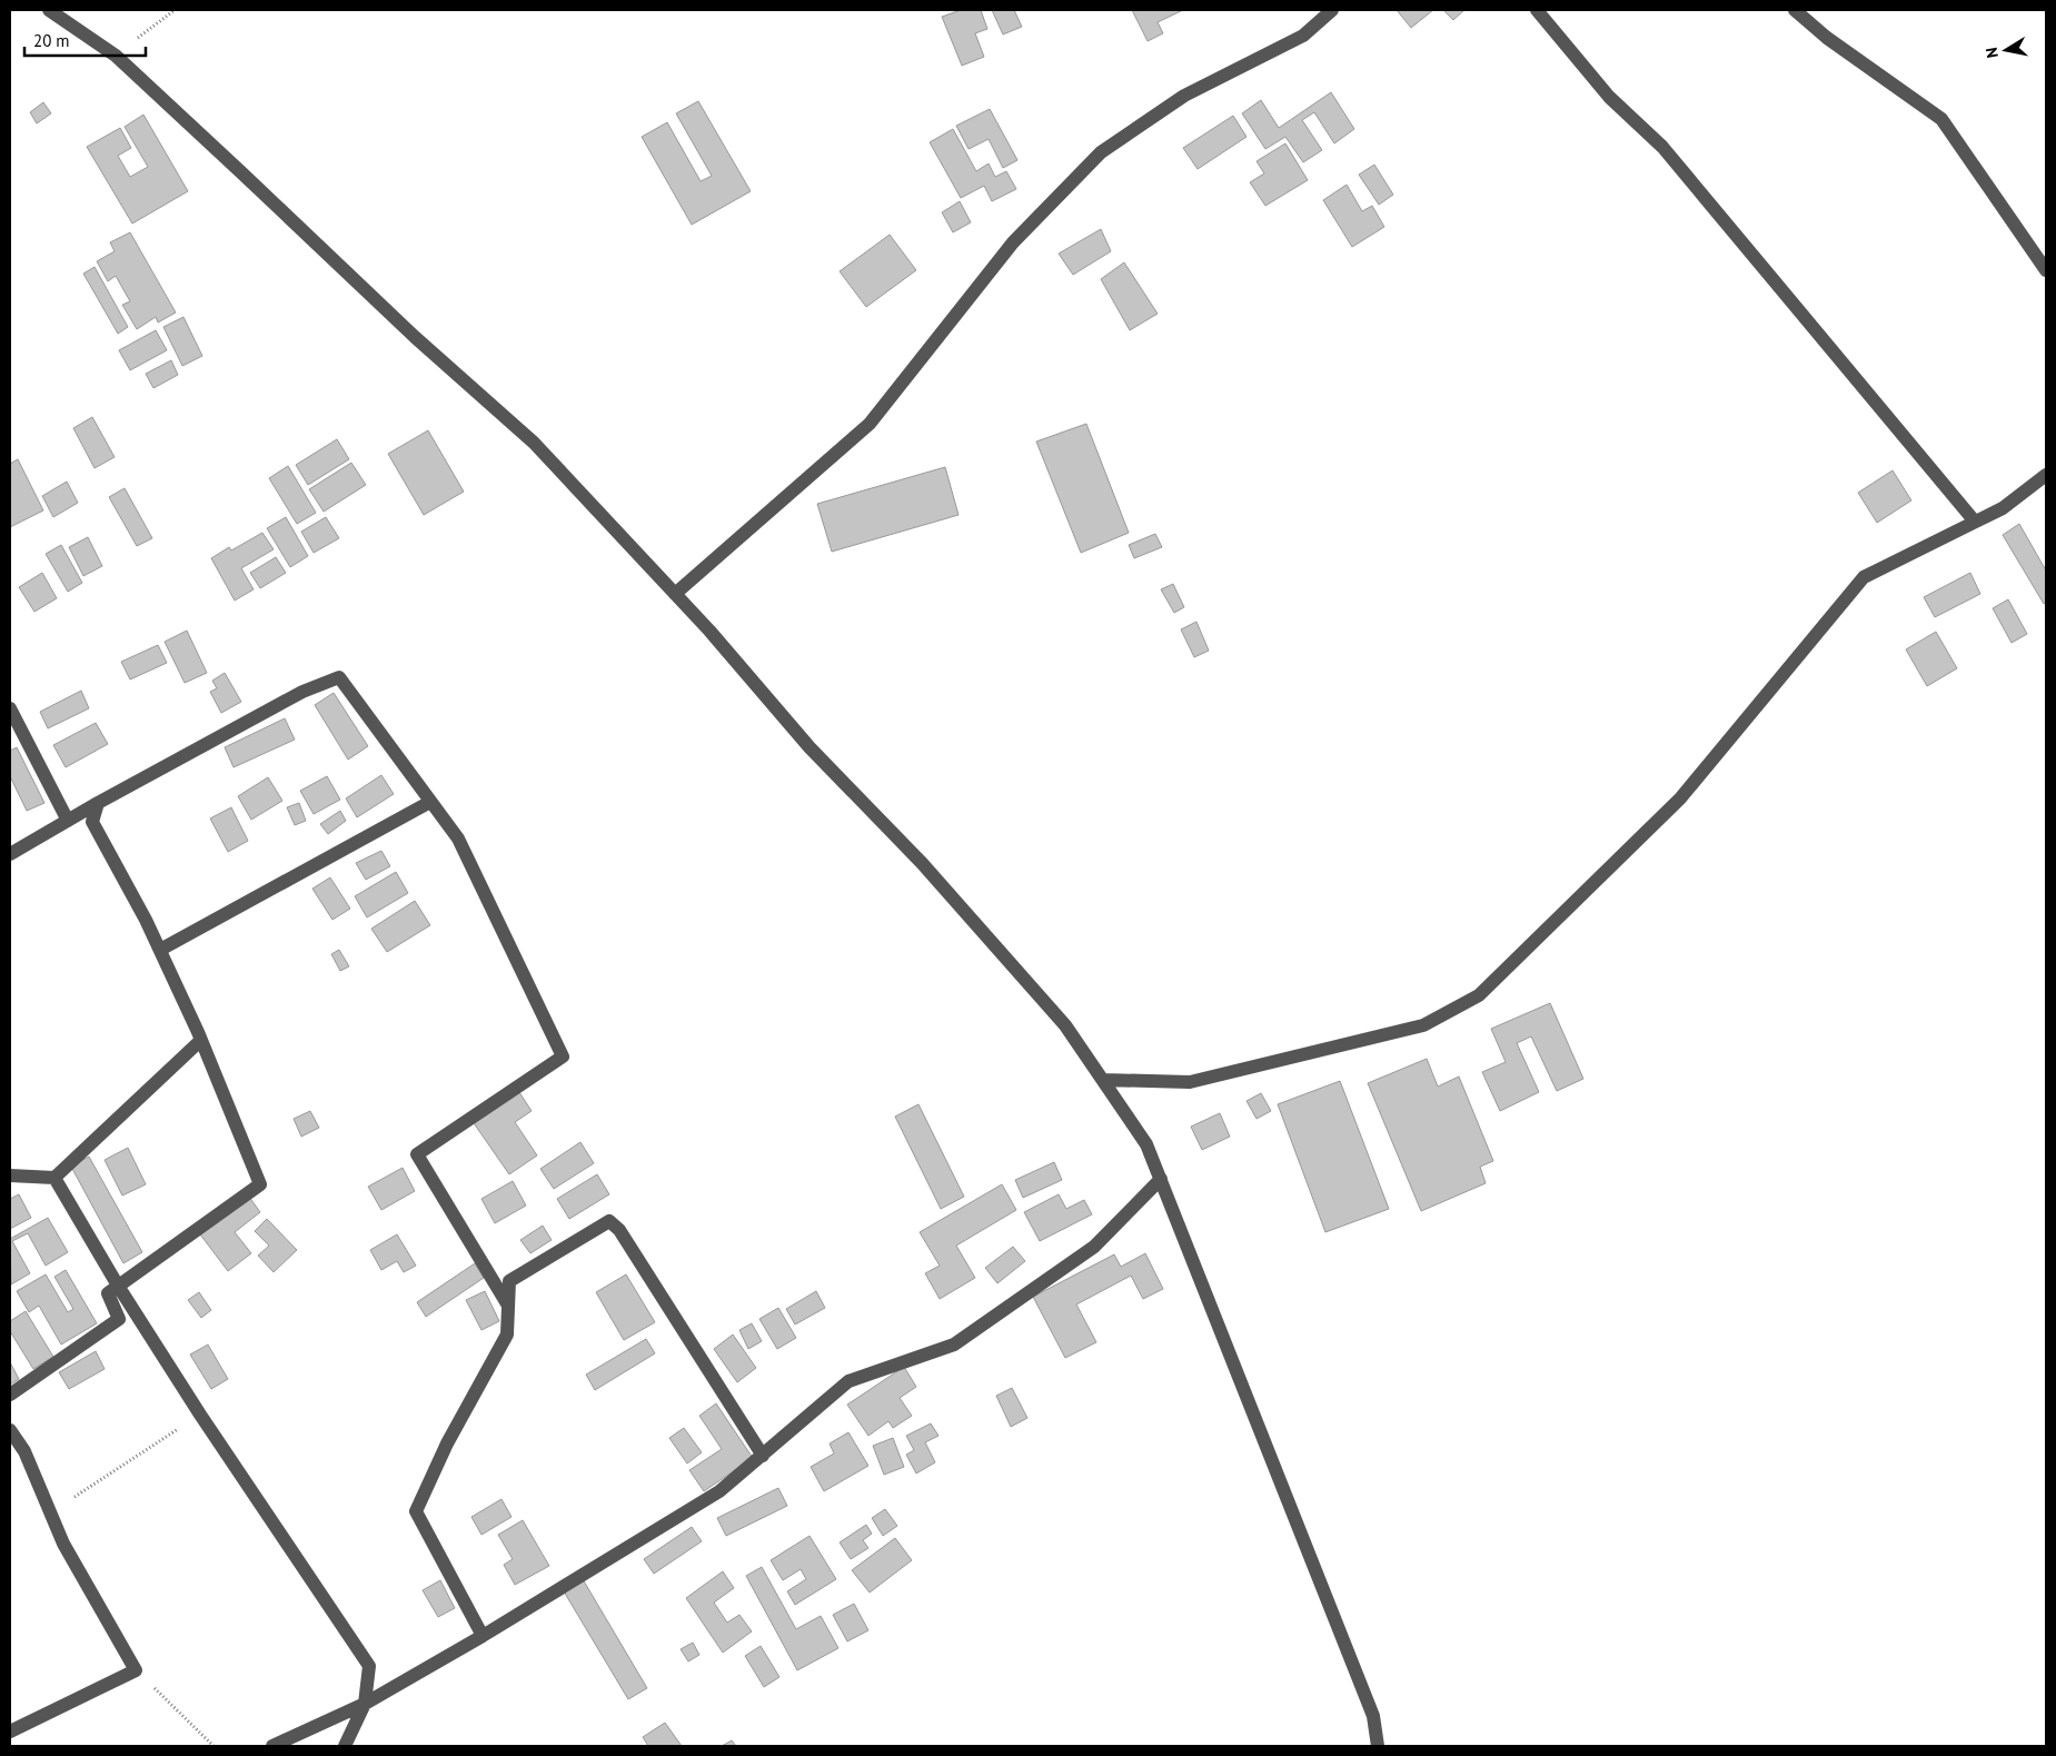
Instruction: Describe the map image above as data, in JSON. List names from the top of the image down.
{
  "scale_bar": "20 m",
  "north": "left"
}
